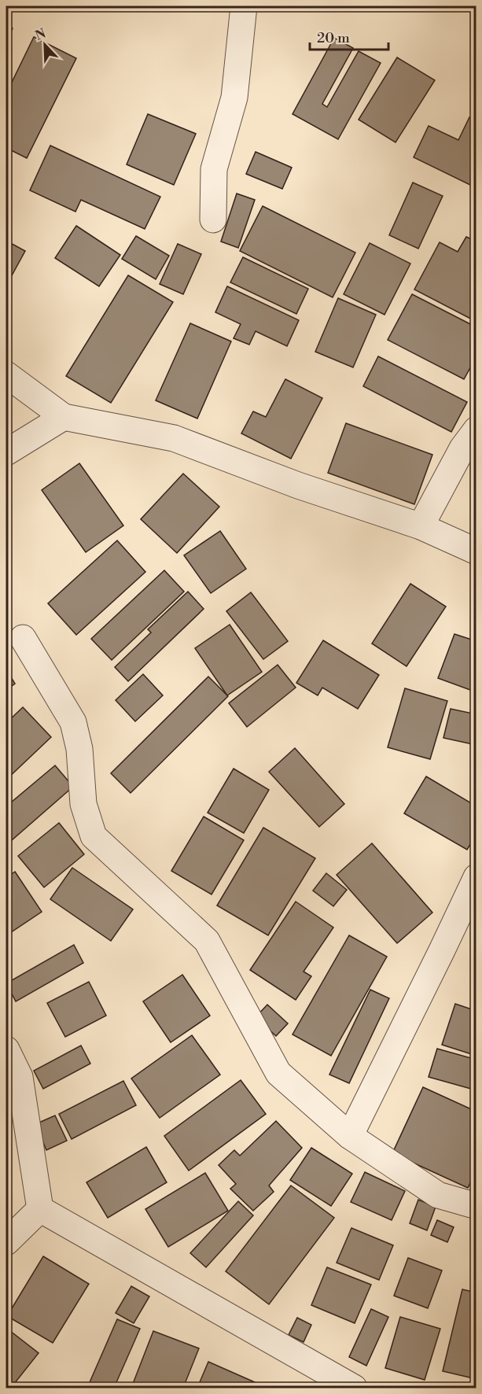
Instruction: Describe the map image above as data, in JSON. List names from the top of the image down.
{
  "scale_bar": "20 m",
  "north": "top left"
}
